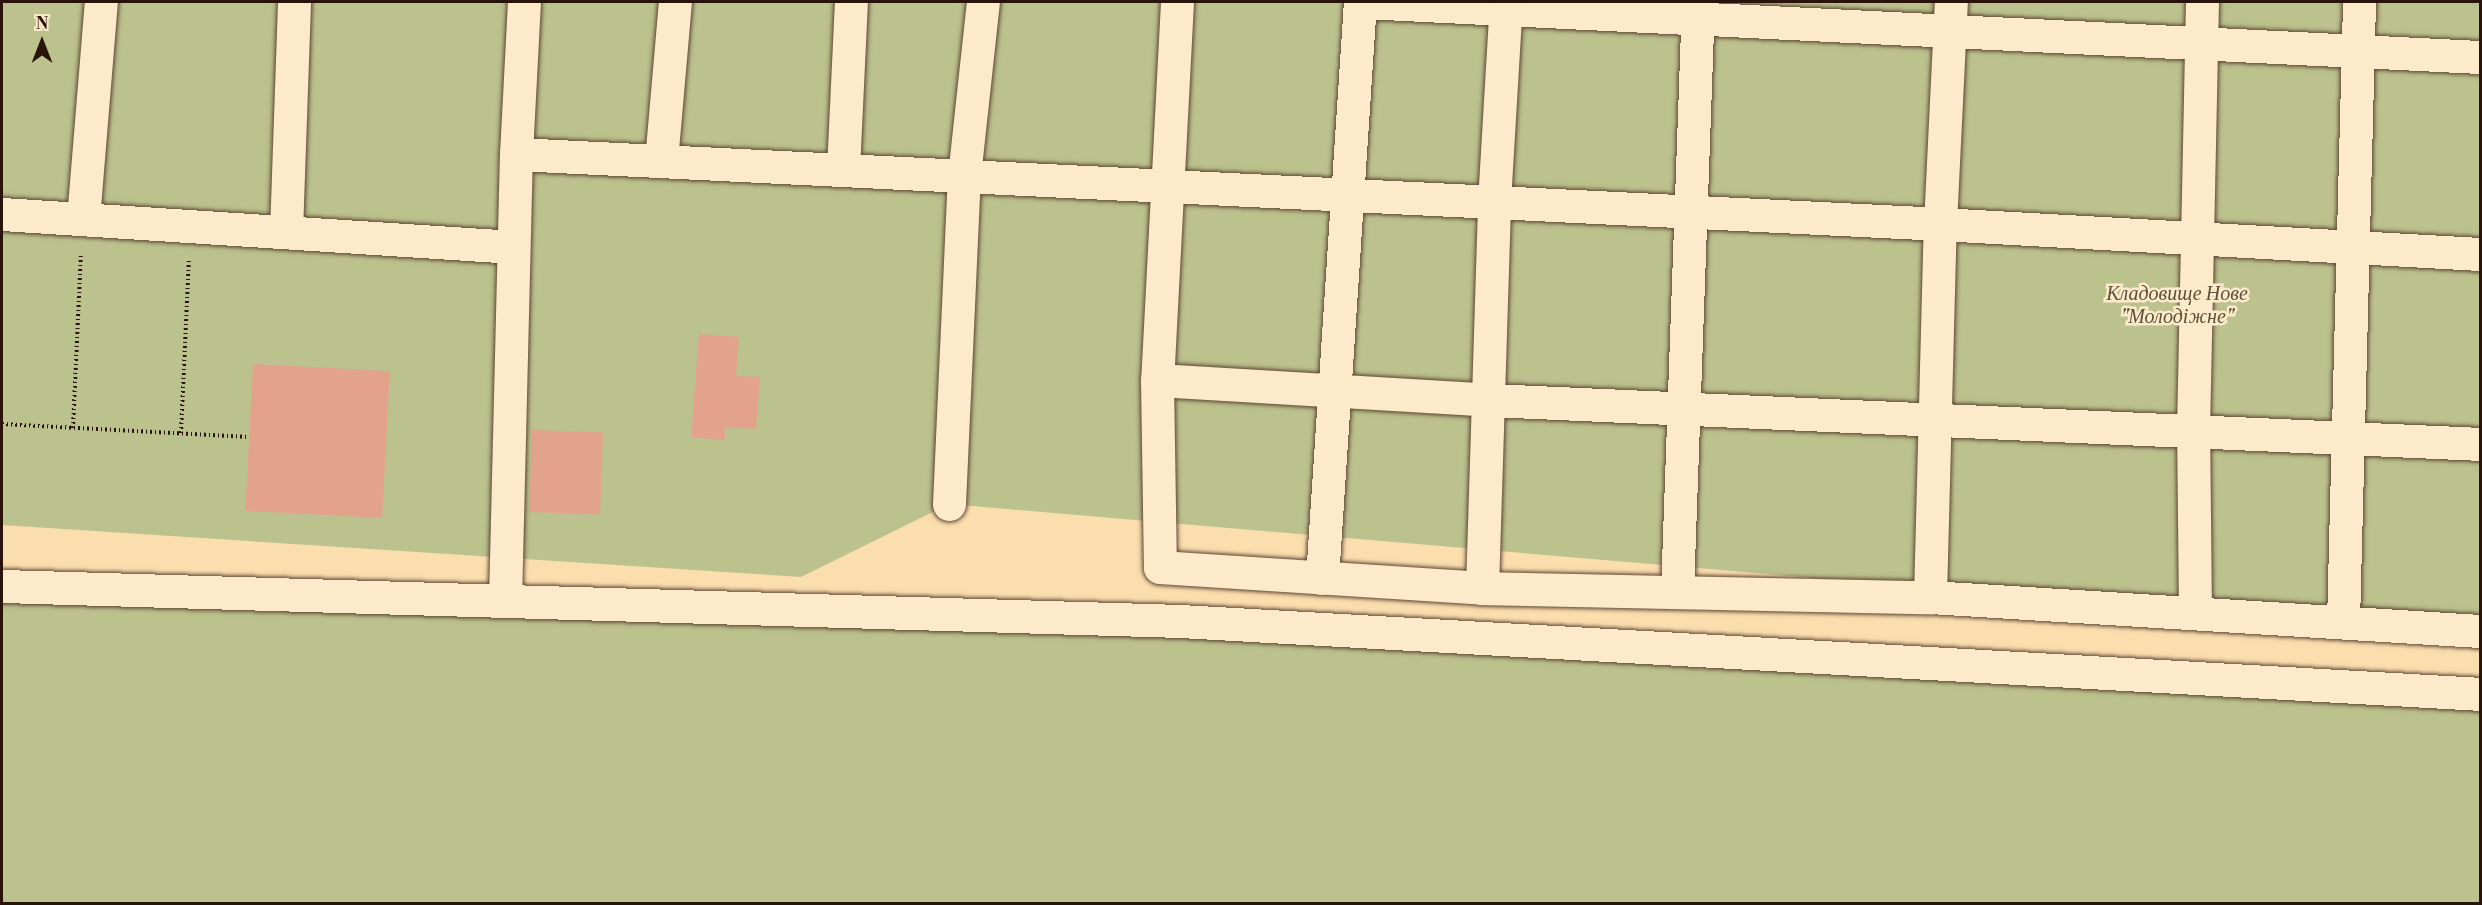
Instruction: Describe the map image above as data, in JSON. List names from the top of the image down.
{
  "parks": ["Кладовище Нове \"Молодіжне\""],
  "north": "top"
}
